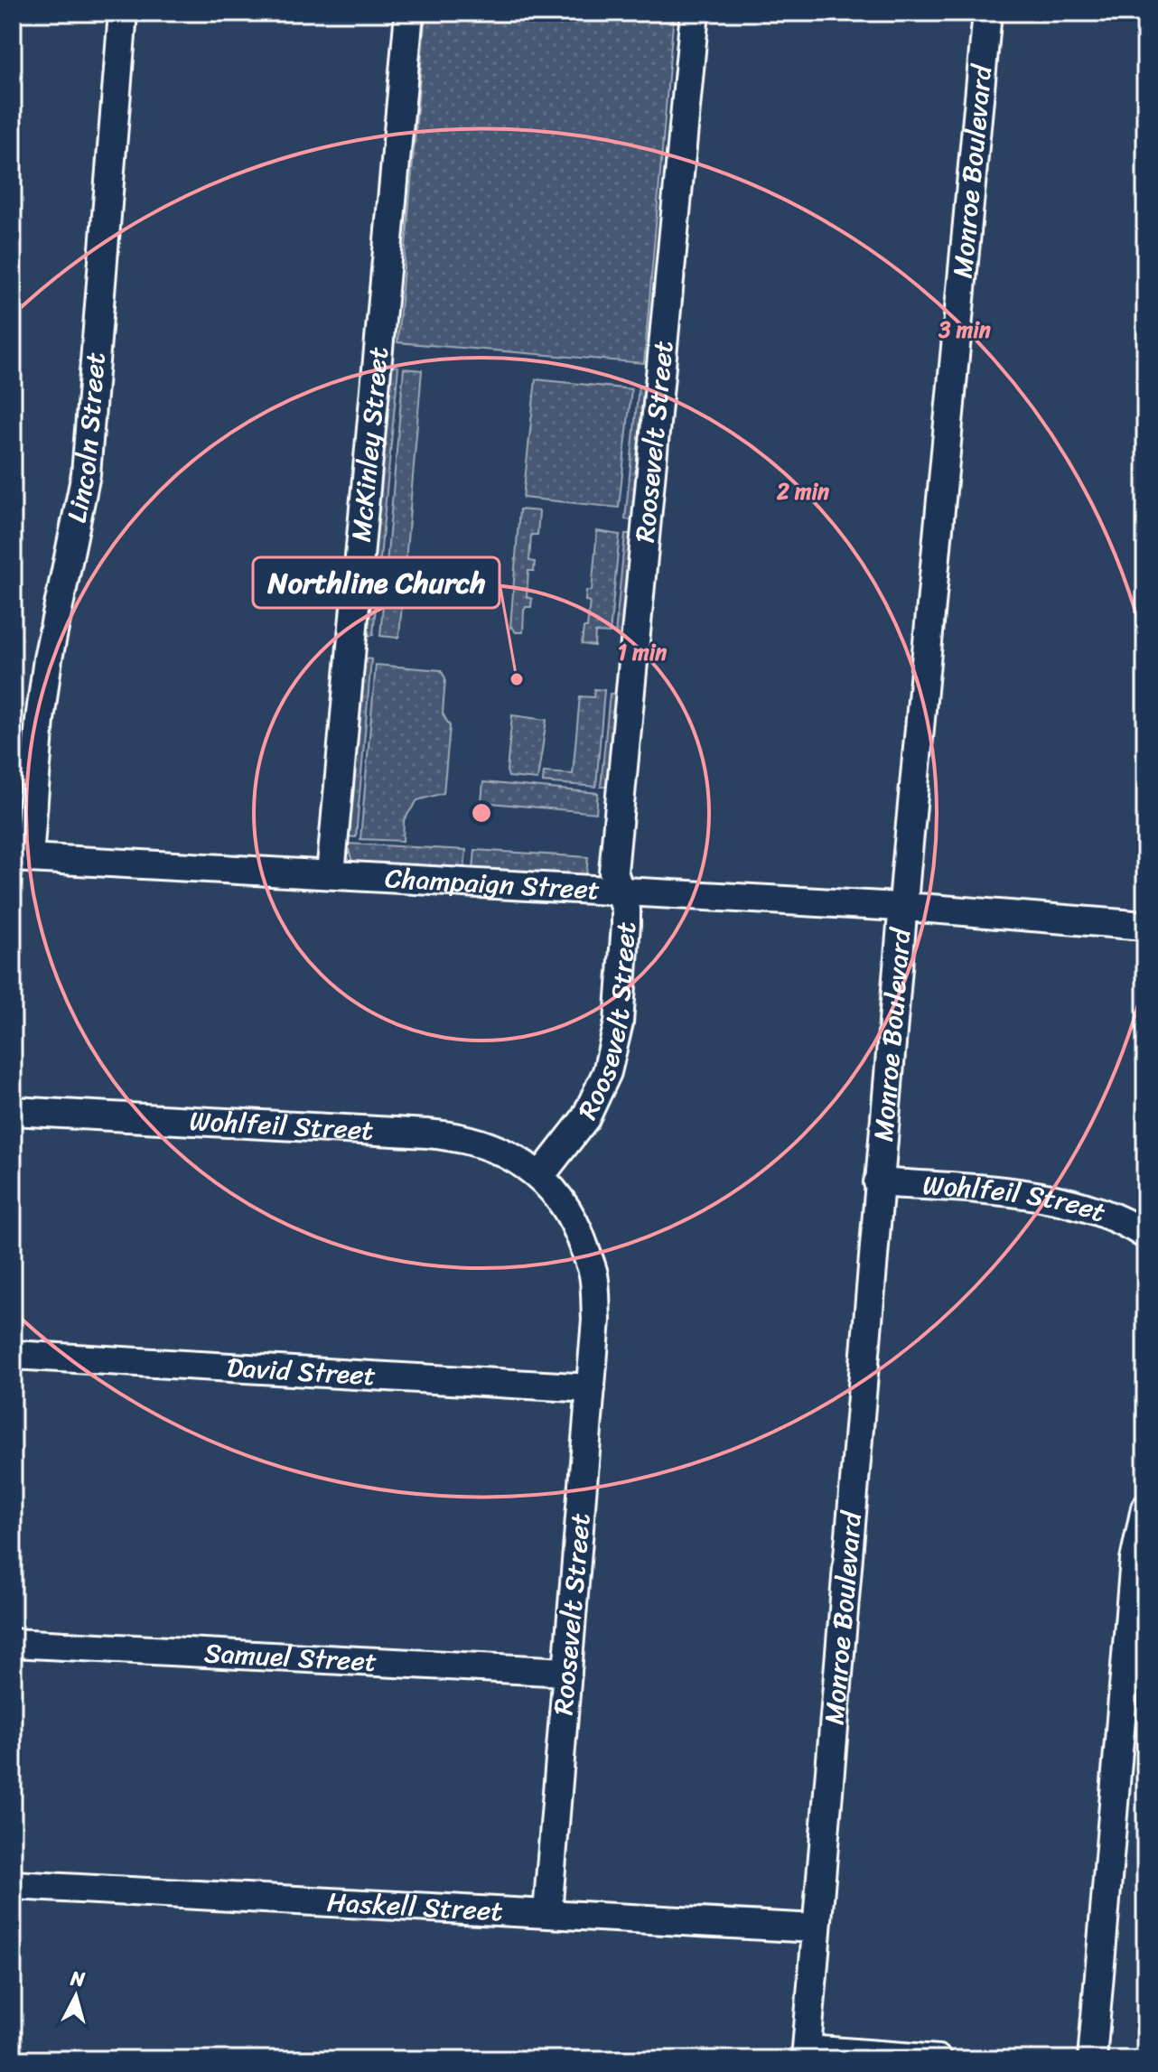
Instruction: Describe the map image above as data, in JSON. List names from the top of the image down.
{
  "streets": {
    "street": [
      "Monroe Boulevard",
      "Lincoln Street",
      "Roosevelt Street",
      "McKinley Street",
      "Champaign Street",
      "Wohlfeil Street",
      "David Street",
      "Samuel Street",
      "Haskell Street"
    ]
  },
  "crossings": [
    ["Monroe Boulevard", "Champaign Street"],
    ["Monroe Boulevard", "Wohlfeil Street"],
    ["Monroe Boulevard", "Haskell Street"],
    ["Lincoln Street", "Champaign Street"],
    ["Roosevelt Street", "Champaign Street"],
    ["Roosevelt Street", "Wohlfeil Street"],
    ["Roosevelt Street", "David Street"],
    ["Roosevelt Street", "Samuel Street"],
    ["Roosevelt Street", "Haskell Street"],
    ["McKinley Street", "Champaign Street"]
  ],
  "places": ["Northline Church"],
  "north": "top",
  "rings": ["3 min", "2 min", "1 min"]
}
